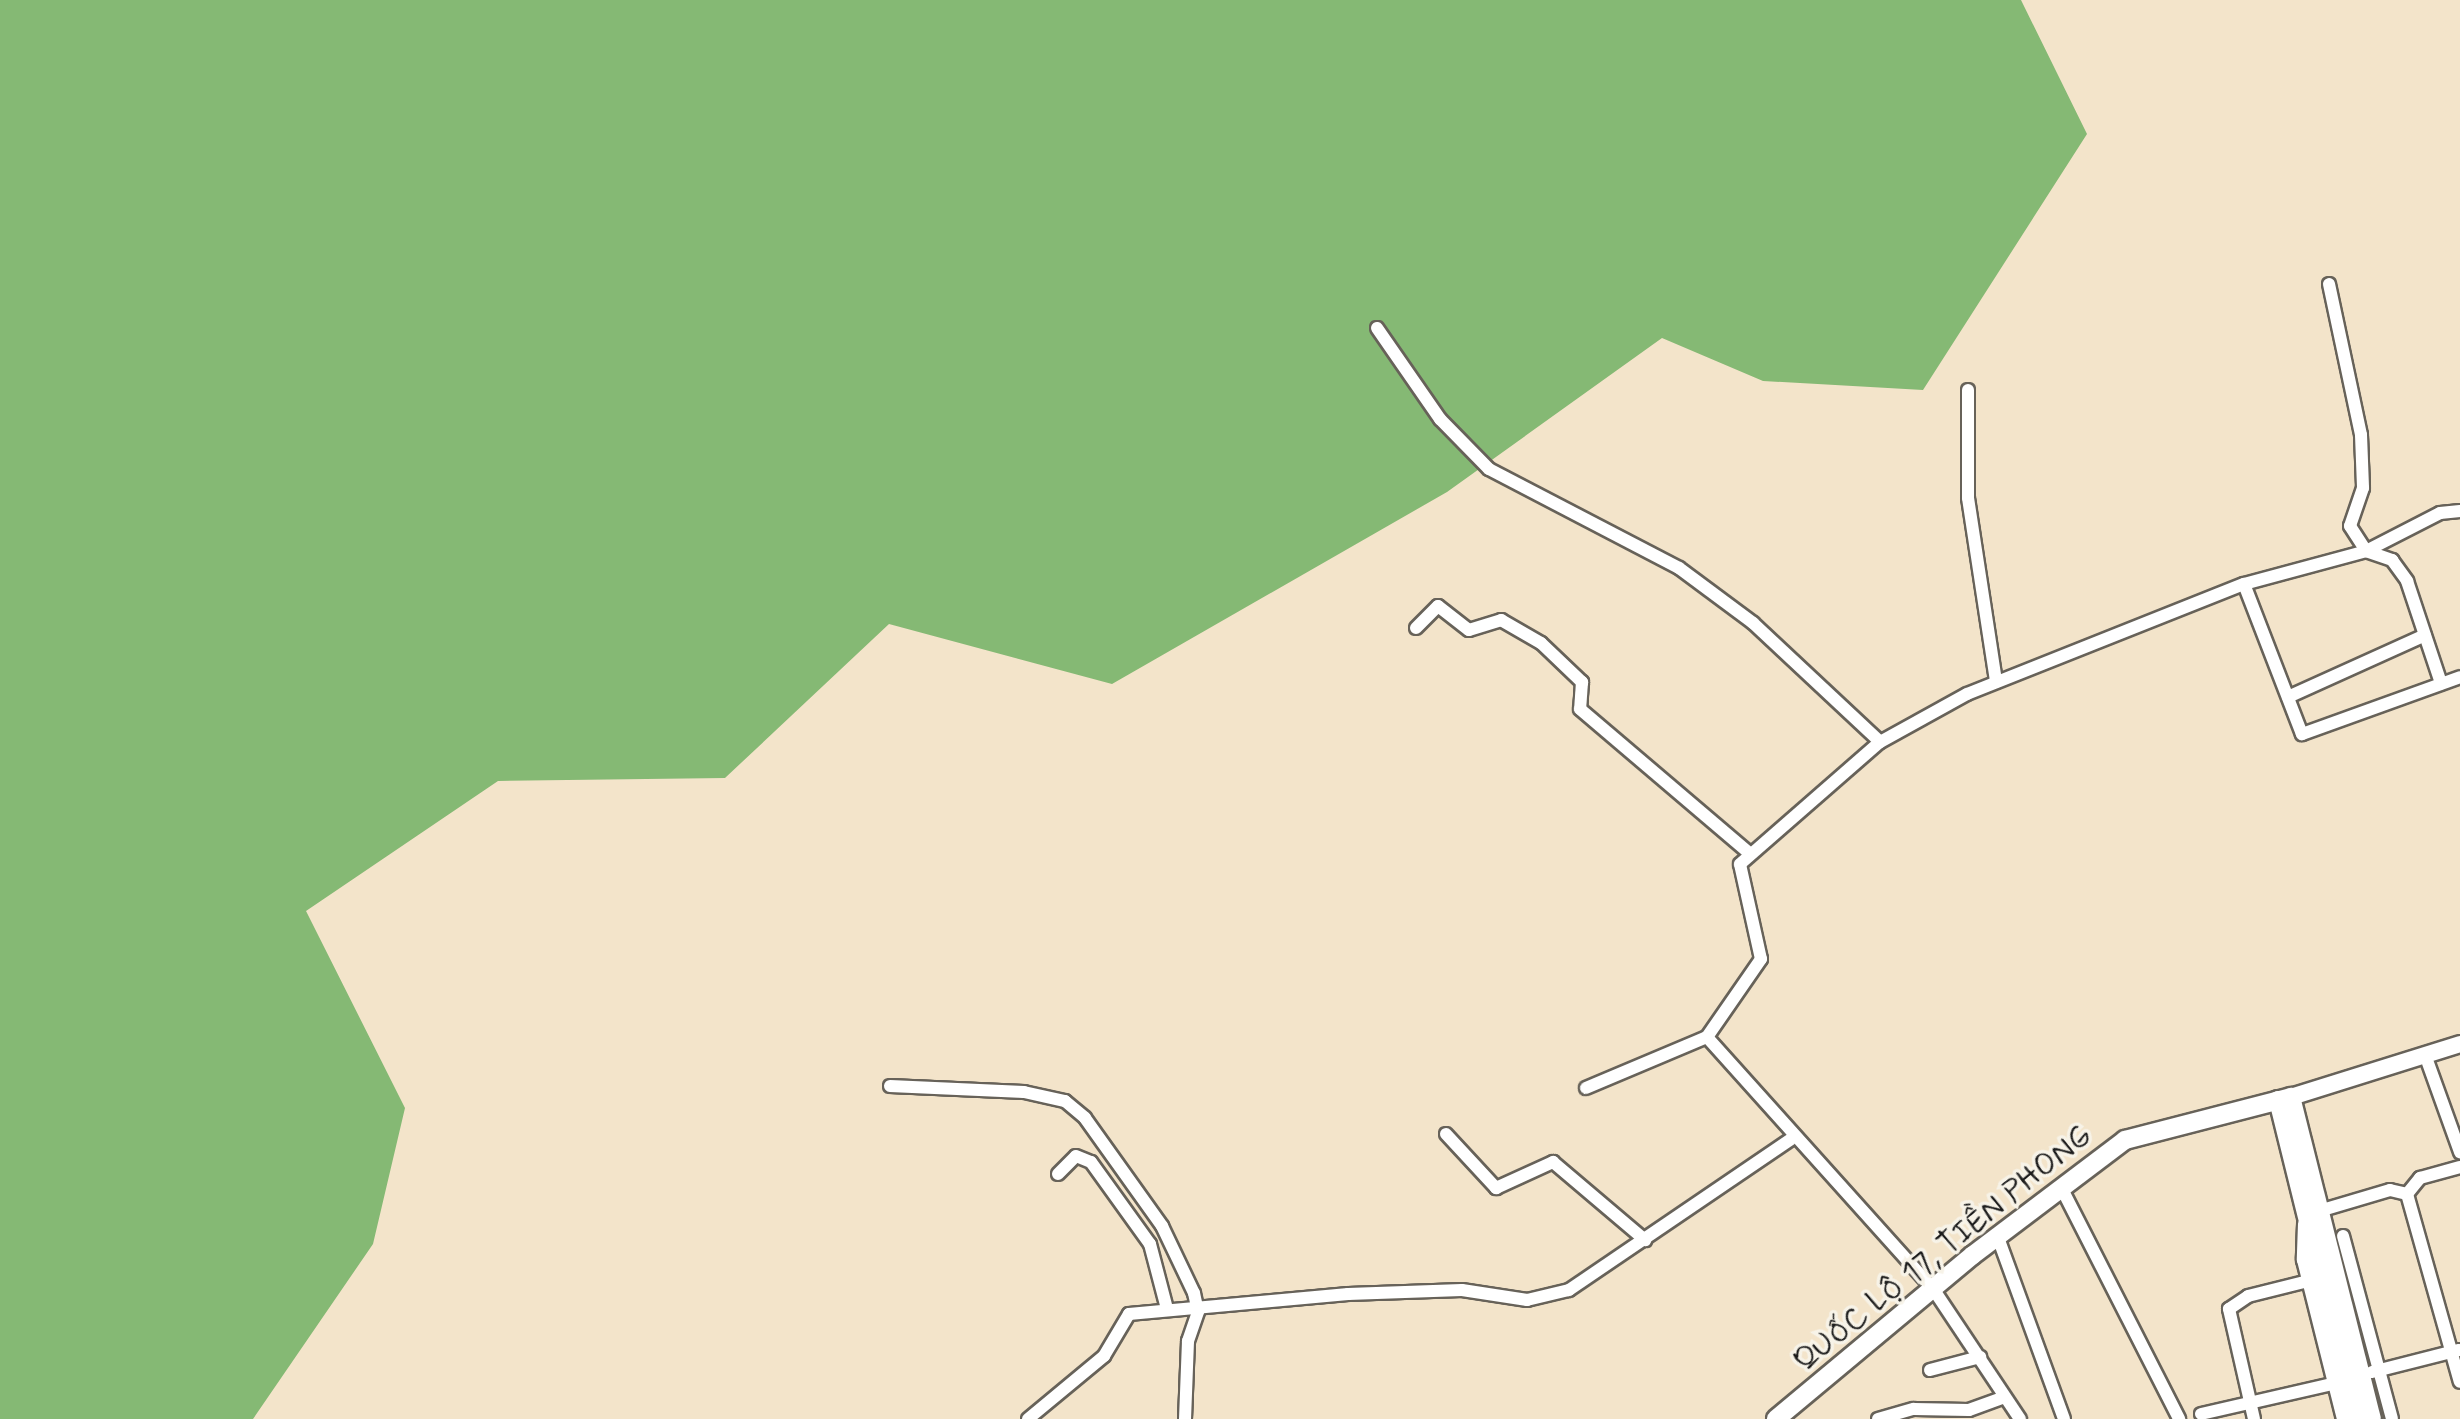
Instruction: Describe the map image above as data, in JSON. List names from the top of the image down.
{
  "streets": {
    "highway": ["QUỐC LỘ 17, TIỀN PHONG"]
  }
}
